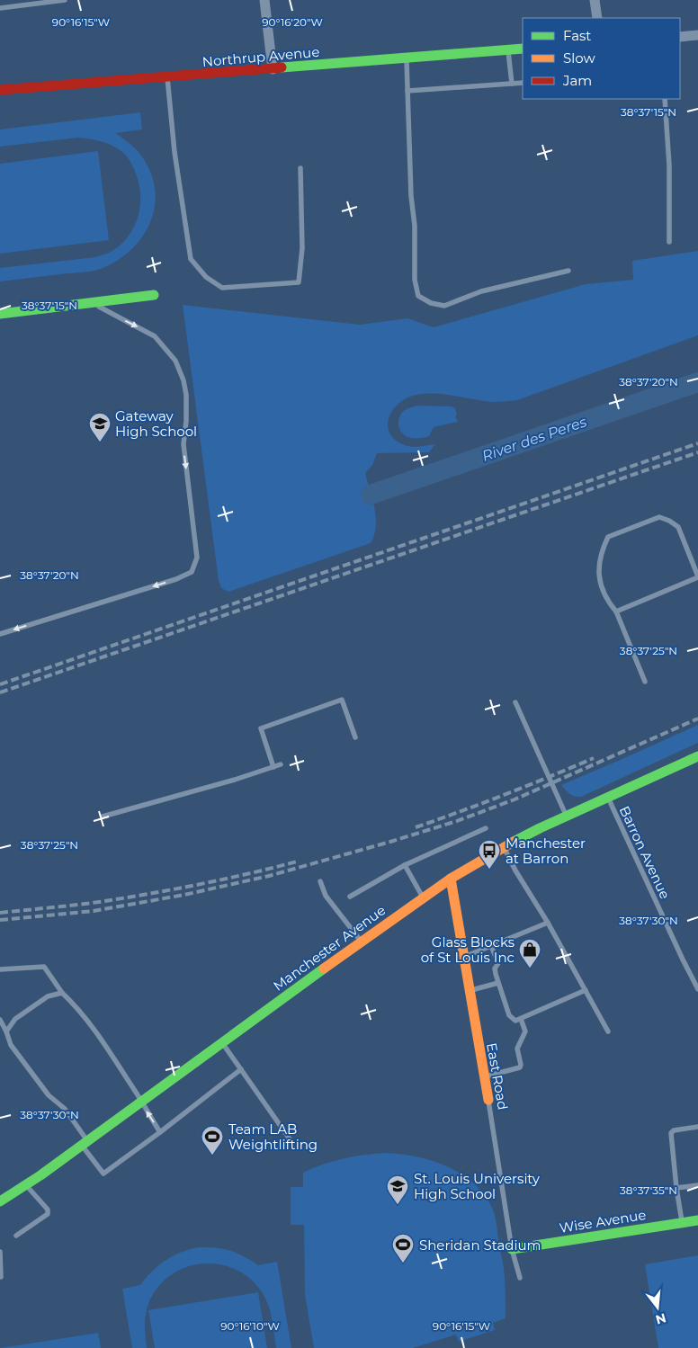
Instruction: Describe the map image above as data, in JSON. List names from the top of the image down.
{
  "streets": {
    "street": [
      "Northrup Avenue",
      "Manchester Avenue",
      "East Road",
      "Wise Avenue"
    ],
    "lane": ["Barron Avenue"]
  },
  "crossings": [
    ["Barron Avenue", "Manchester Avenue"],
    ["Manchester Avenue", "East Road"],
    ["East Road", "Wise Avenue"]
  ],
  "water": ["River des Peres"],
  "places": {
    "school or university": ["Gateway High School", "St. Louis University High School"],
    "bus stop": ["Manchester at Barron"],
    "shop": ["Glass Blocks of St Louis Inc"],
    "sports": ["Team LAB Weightlifting", "Sheridan Stadium"]
  },
  "legend": ["Fast", "Slow", "Jam"],
  "north": "bottom",
  "coordinates": [
    "90°16'15\"W",
    "90°16'20\"W",
    "38°37'15\"N",
    "38°37'20\"N",
    "38°37'25\"N",
    "38°37'30\"N",
    "38°37'35\"N",
    "90°16'10\"W"
  ]
}
